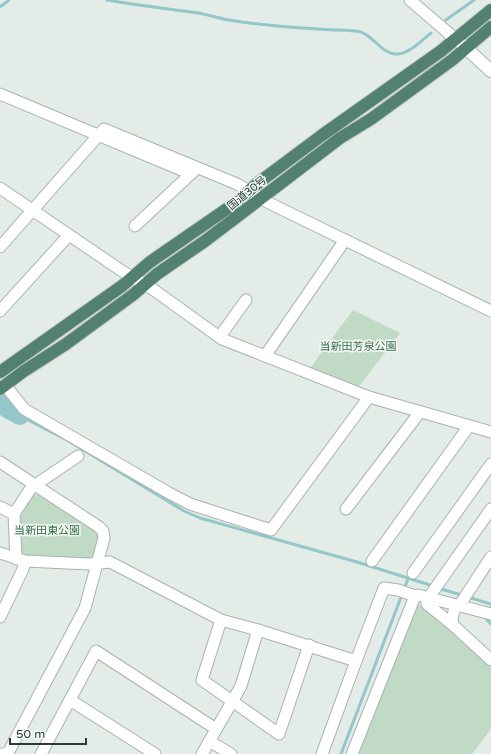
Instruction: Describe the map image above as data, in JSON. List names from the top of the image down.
{
  "streets": {
    "highway": ["国道30号"]
  },
  "parks": ["当新田芳泉公園", "当新田東公園"],
  "scale_bar": "50 m"
}
